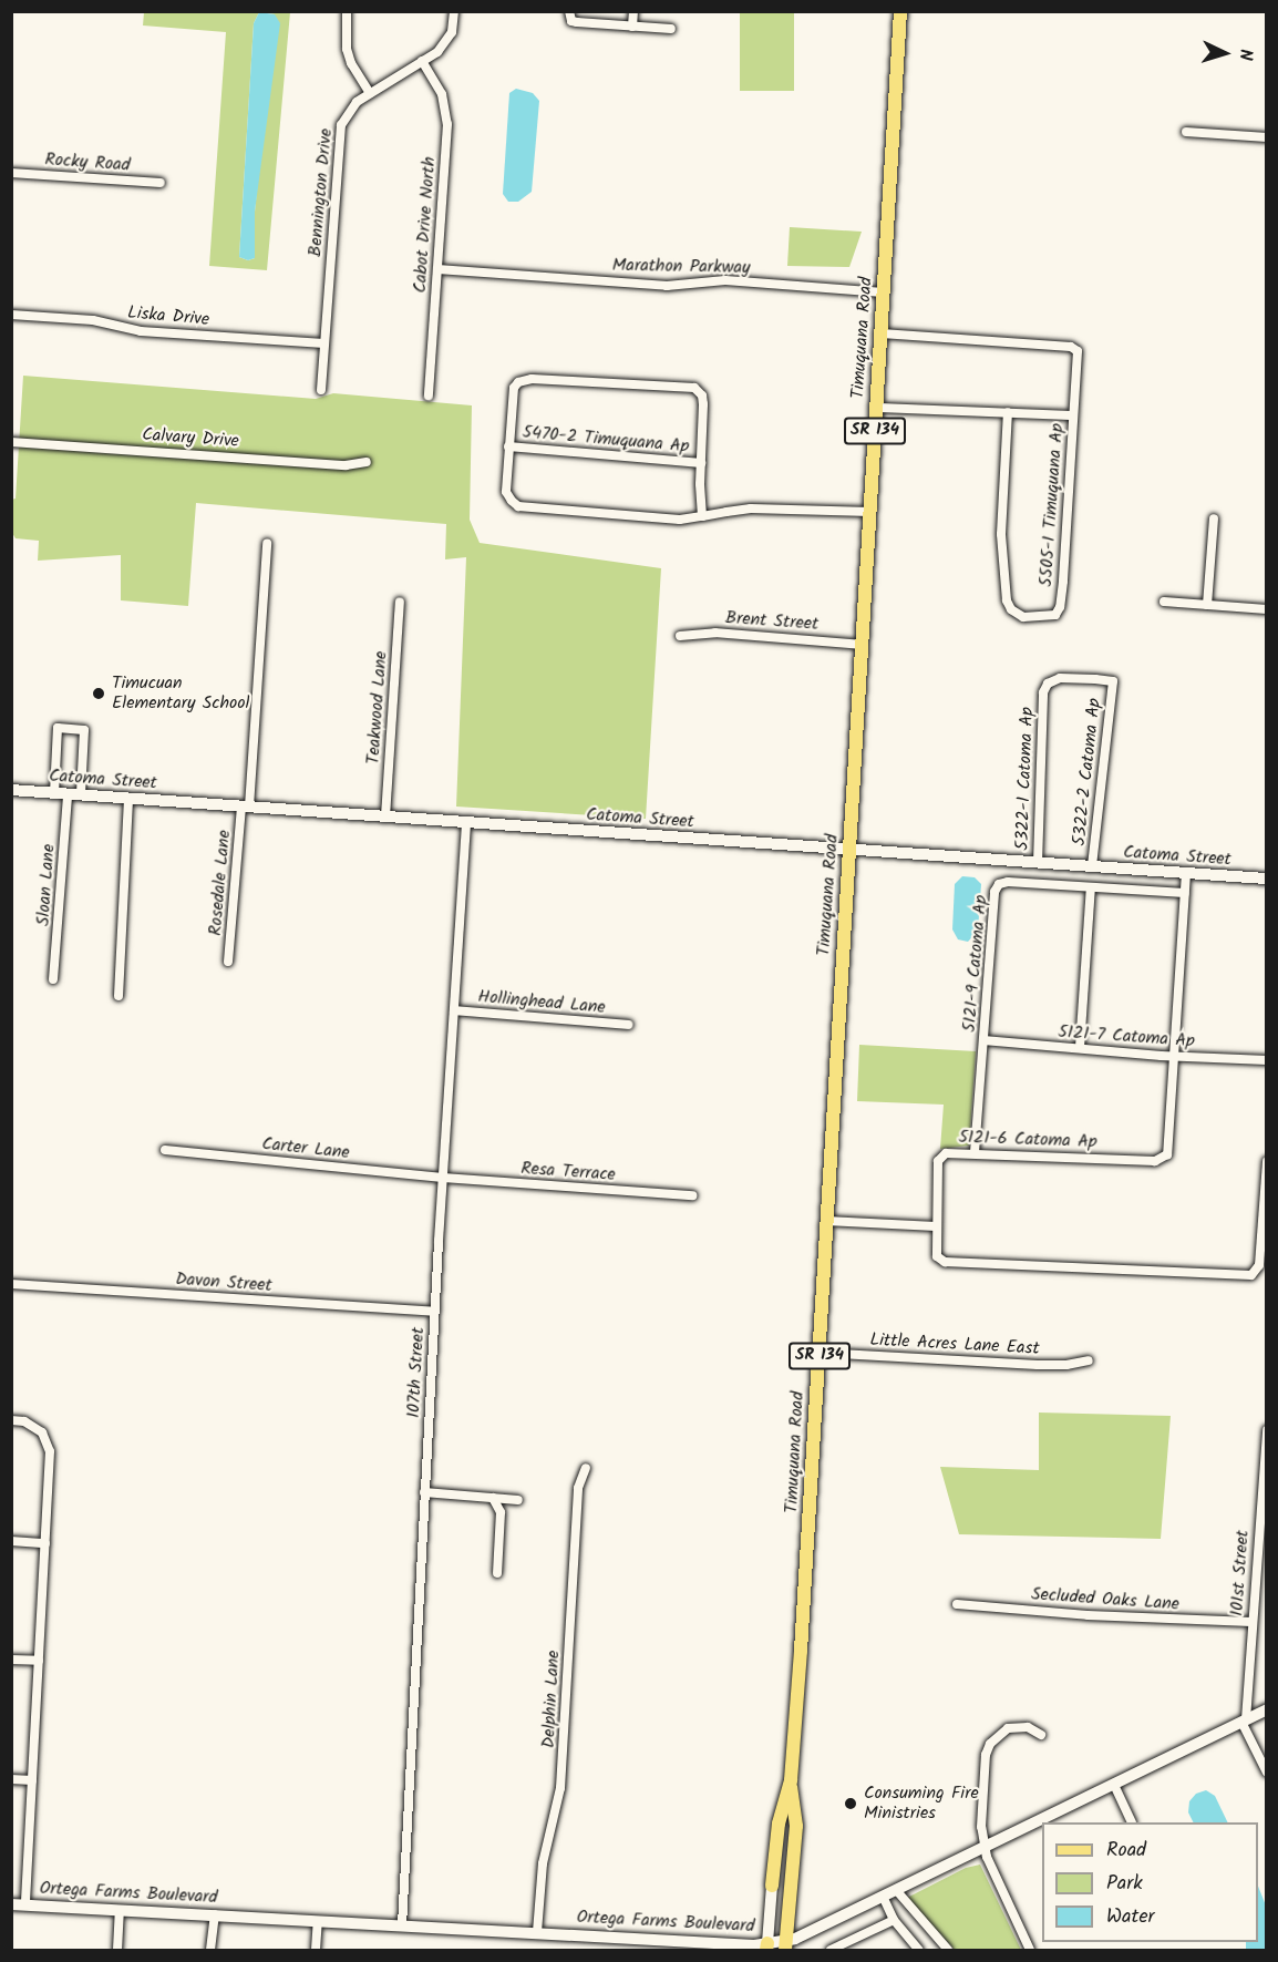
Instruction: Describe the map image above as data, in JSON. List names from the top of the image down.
{
  "streets": {
    "main road": ["Timuquana Road", "SR 134"],
    "street": [
      "Rocky Road",
      "Bennington Drive",
      "Cabot Drive North",
      "Marathon Parkway",
      "Liska Drive",
      "Calvary Drive",
      "5470-2 Timuquana Ap",
      "5505-1 Timuquana Ap",
      "Brent Street",
      "Teakwood Lane",
      "5322-2 Catoma Ap",
      "5322-1 Catoma Ap",
      "Catoma Street",
      "Rosedale Lane",
      "Sloan Lane",
      "5121-9 Catoma Ap",
      "Hollinghead Lane",
      "5121-7 Catoma Ap",
      "5121-6 Catoma Ap",
      "Carter Lane",
      "Resa Terrace",
      "Davon Street",
      "Little Acres Lane East",
      "107th Street",
      "101st Street",
      "Secluded Oaks Lane",
      "Delphin Lane",
      "Ortega Farms Boulevard"
    ]
  },
  "crossings": [
    ["Bennington Drive", "Cabot Drive North"],
    ["Bennington Drive", "Liska Drive"],
    ["Cabot Drive North", "Marathon Parkway"],
    ["Marathon Parkway", "Timuquana Road"],
    ["Timuquana Road", "5505-1 Timuquana Ap"],
    ["Timuquana Road", "Brent Street"],
    ["Timuquana Road", "Catoma Street"],
    ["Timuquana Road", "Little Acres Lane East"],
    ["Timuquana Road", "Ortega Farms Boulevard"],
    ["Teakwood Lane", "Catoma Street"],
    ["5322-2 Catoma Ap", "5322-1 Catoma Ap"],
    ["5322-2 Catoma Ap", "Catoma Street"],
    ["5322-1 Catoma Ap", "Catoma Street"],
    ["Catoma Street", "Rosedale Lane"],
    ["Catoma Street", "Sloan Lane"],
    ["Catoma Street", "5121-6 Catoma Ap"],
    ["Catoma Street", "107th Street"],
    ["5121-9 Catoma Ap", "5121-7 Catoma Ap"],
    ["5121-9 Catoma Ap", "5121-6 Catoma Ap"],
    ["Hollinghead Lane", "107th Street"],
    ["5121-7 Catoma Ap", "5121-6 Catoma Ap"],
    ["Carter Lane", "Resa Terrace"],
    ["Carter Lane", "107th Street"],
    ["Resa Terrace", "107th Street"],
    ["Davon Street", "107th Street"],
    ["107th Street", "Ortega Farms Boulevard"],
    ["101st Street", "Secluded Oaks Lane"],
    ["101st Street", "Ortega Farms Boulevard"],
    ["Delphin Lane", "Ortega Farms Boulevard"]
  ],
  "places": ["Timucuan Elementary School", "Consuming Fire Ministries"],
  "legend": ["Road", "Park", "Water"],
  "north": "right"
}
